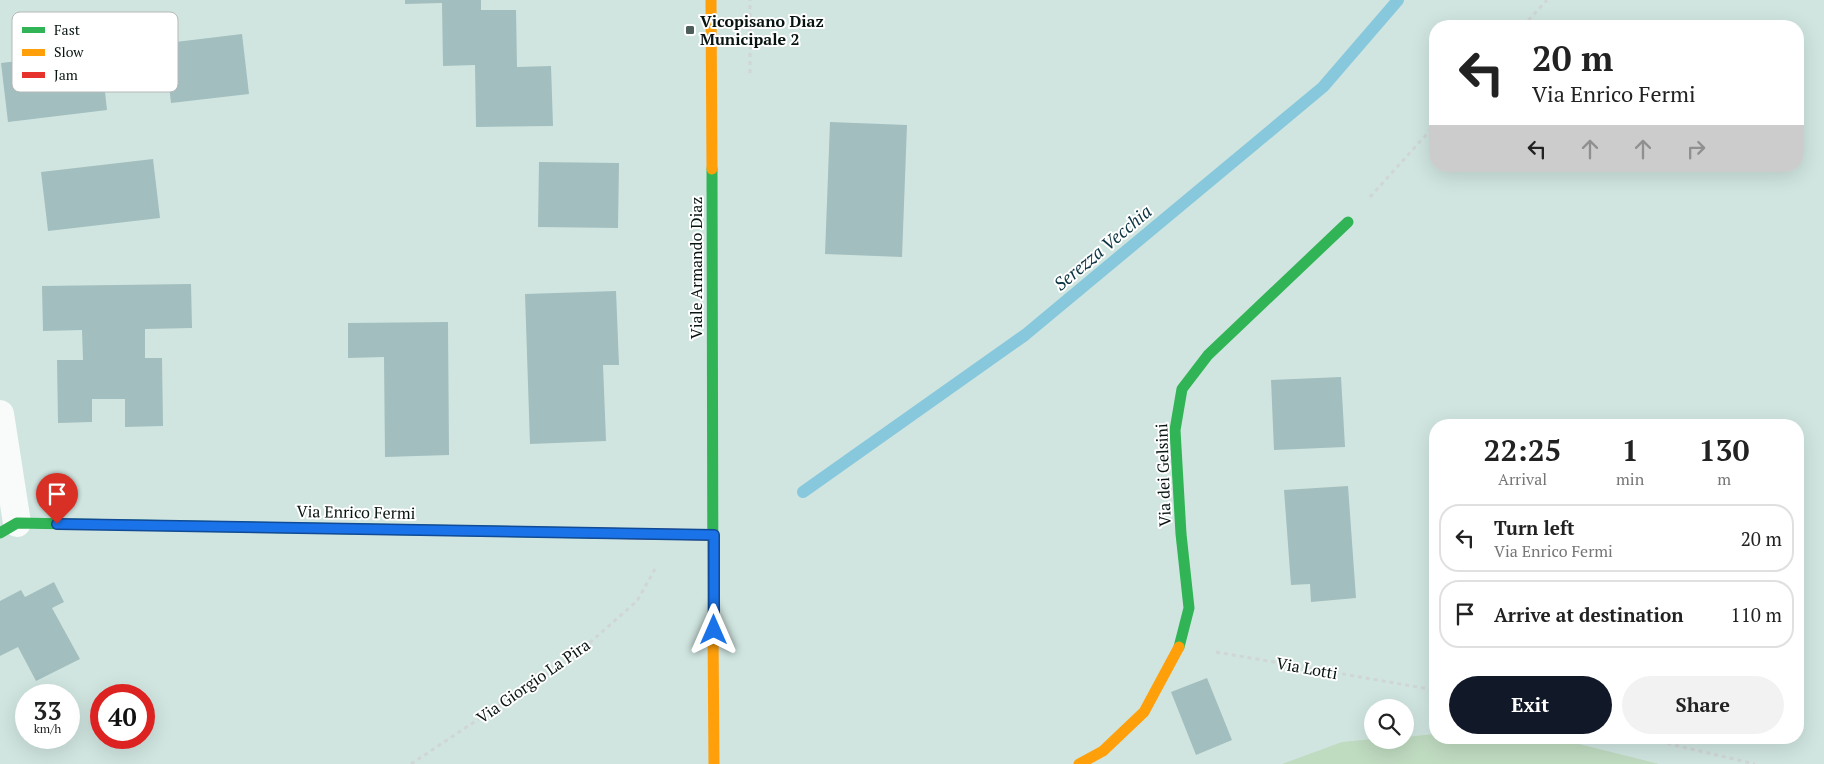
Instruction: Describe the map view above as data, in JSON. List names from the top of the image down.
{
  "streets": {
    "street": ["Viale Armando Diaz", "Via dei Gelsini", "Via Enrico Fermi"],
    "path": ["Via Lotti", "Via Giorgio La Pira"]
  },
  "crossings": [
    ["Viale Armando Diaz", "Via Enrico Fermi"],
    ["Via dei Gelsini", "Via Lotti"],
    ["Via Enrico Fermi", "Via Giorgio La Pira"]
  ],
  "water": ["Serezza Vecchia"],
  "places": {
    "transit": ["Vicopisano Diaz Municipale 2"]
  },
  "legend": ["Fast", "Slow", "Jam"],
  "page": {
    "turn": ["20 m", "Via Enrico Fermi"],
    "eta": [
      "22:25",
      "Arrival",
      "1",
      "min",
      "130",
      "m"
    ],
    "list": [
      {
        "name": "Turn left",
        "note": "Via Enrico Fermi",
        "value": "20 m"
      },
      {
        "name": "Arrive at destination",
        "value": "110 m"
      }
    ],
    "buttons": ["Exit", "Share"],
    "speed": "33 km/h",
    "limit": "40"
  }
}
